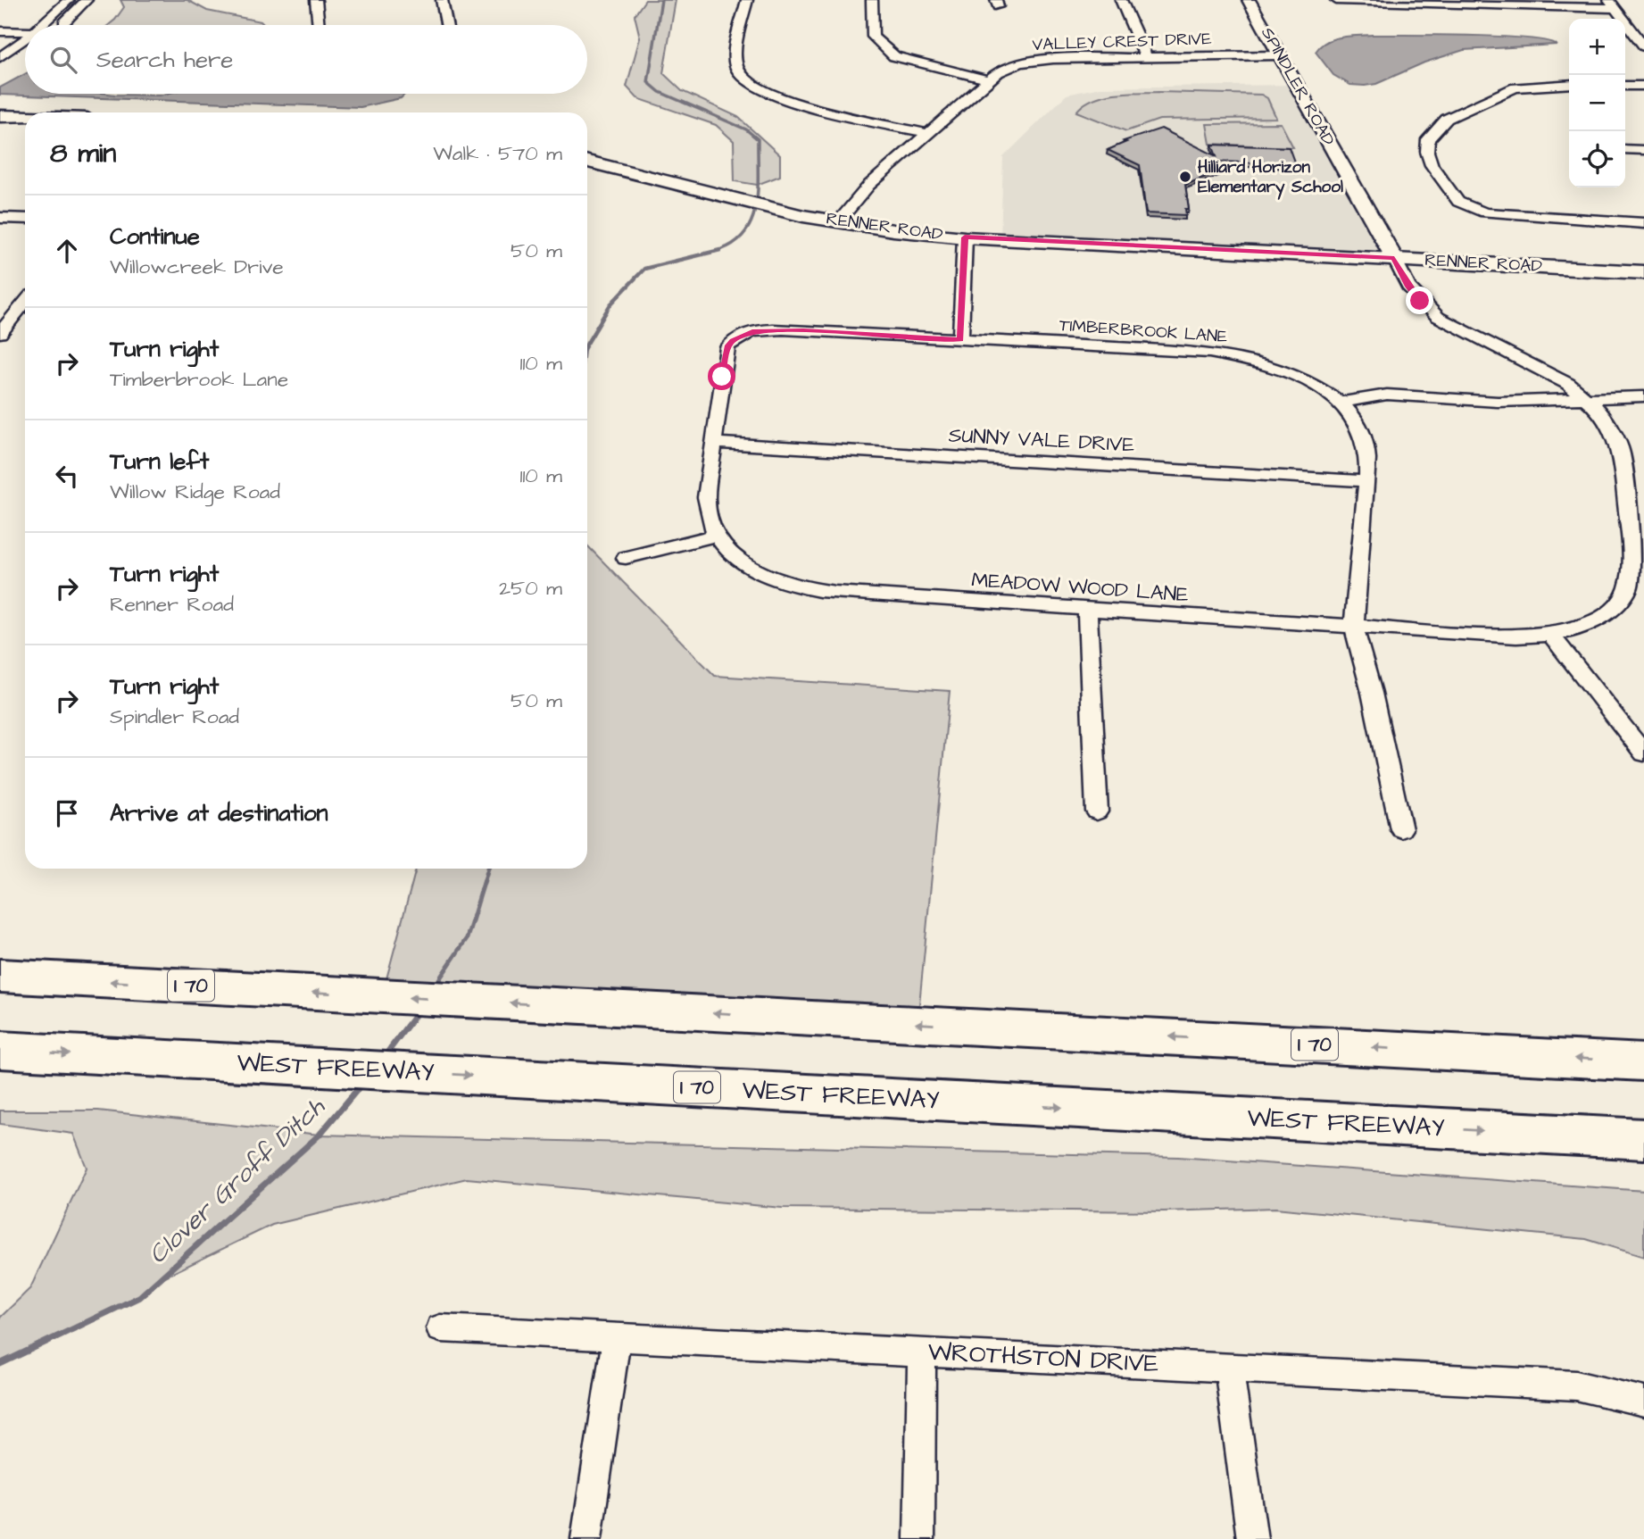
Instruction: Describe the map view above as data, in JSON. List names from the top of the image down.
{
  "streets": {
    "highway": ["I 70", "WEST FREEWAY"],
    "main road": ["RENNER ROAD"],
    "street": [
      "VALLEY CREST DRIVE",
      "SPINDLER ROAD",
      "TIMBERBROOK LANE",
      "SUNNY VALE DRIVE",
      "MEADOW WOOD LANE",
      "WROTHSTON DRIVE"
    ]
  },
  "crossings": [
    ["VALLEY CREST DRIVE", "SPINDLER ROAD"],
    ["VALLEY CREST DRIVE", "RENNER ROAD"],
    ["SPINDLER ROAD", "RENNER ROAD"],
    ["SPINDLER ROAD", "MEADOW WOOD LANE"],
    ["TIMBERBROOK LANE", "SUNNY VALE DRIVE"],
    ["TIMBERBROOK LANE", "MEADOW WOOD LANE"]
  ],
  "water": ["Clover Groff Ditch"],
  "places": ["Hilliard Horizon Elementary School"],
  "page": {
    "map_buttons": ["+", "−"],
    "search": "Search here",
    "heading": ["8 min", "Walk · 570 m"],
    "list": [
      ["Continue", "Willowcreek Drive", "50 m"],
      ["Turn right", "Timberbrook Lane", "110 m"],
      ["Turn left", "Willow Ridge Road", "110 m"],
      ["Turn right", "Renner Road", "250 m"],
      ["Turn right", "Spindler Road", "50 m"],
      "Arrive at destination"
    ]
  }
}
